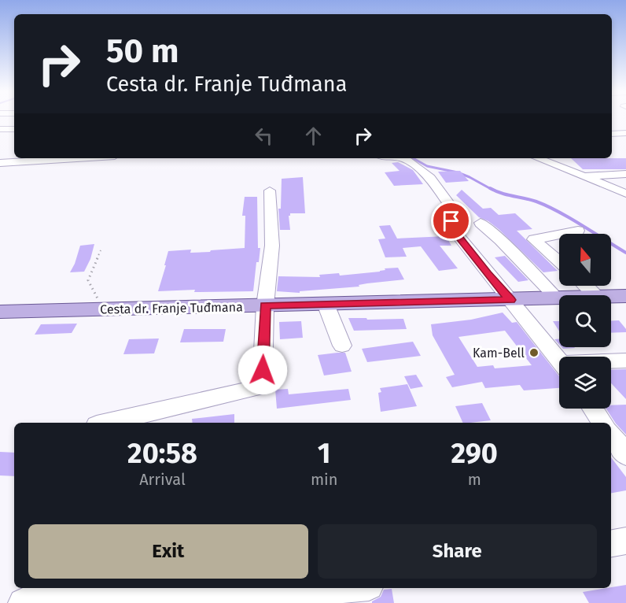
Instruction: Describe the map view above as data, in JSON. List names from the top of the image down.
{
  "streets": {
    "main road": ["Cesta dr. Franje Tuđmana"]
  },
  "places": ["Kam-Bell"],
  "north": "top",
  "page": {
    "turn": ["50 m", "Cesta dr. Franje Tuđmana"],
    "eta": [
      "20:58",
      "Arrival",
      "1",
      "min",
      "290",
      "m"
    ],
    "buttons": ["Exit", "Share"]
  }
}
